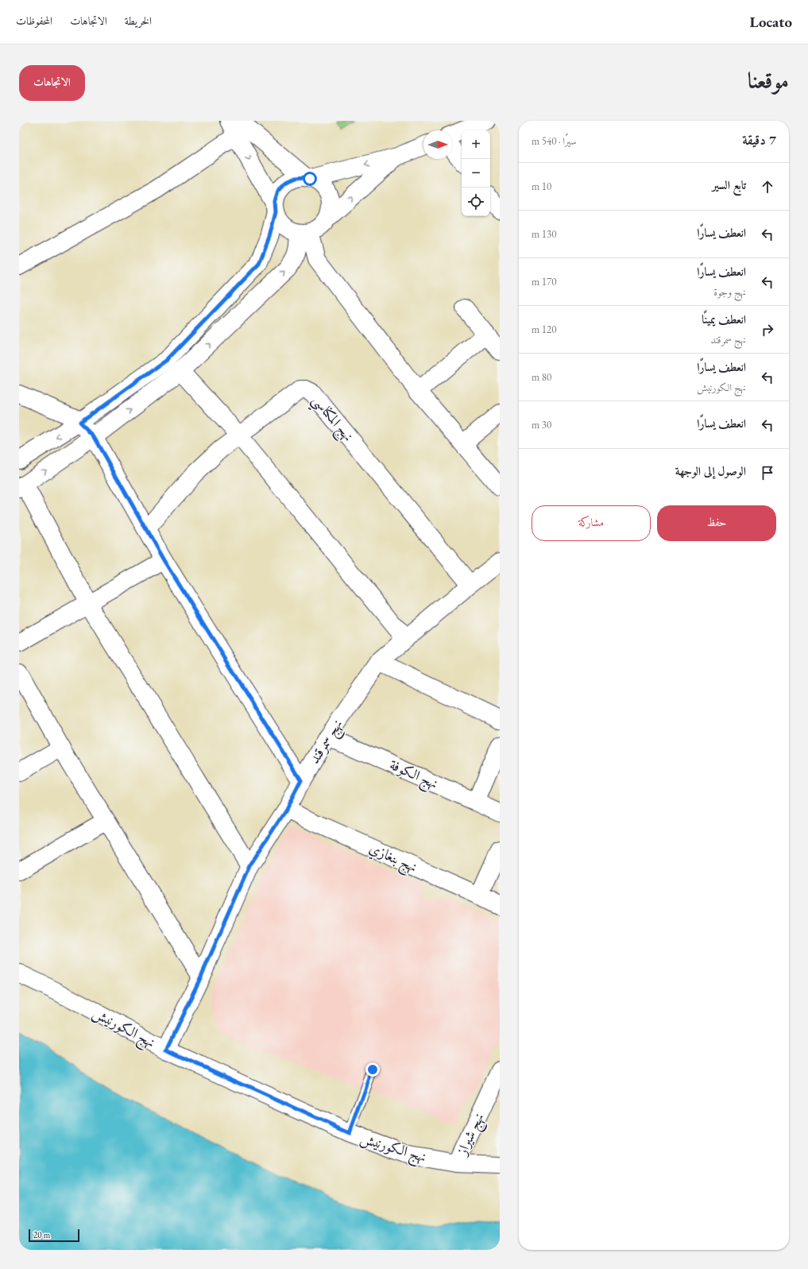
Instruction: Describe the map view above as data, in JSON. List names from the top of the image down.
{
  "streets": {
    "street": [
      "نهج المكناسي",
      "نهج سمرقند",
      "نهج الكوفة",
      "نهج بنغازي",
      "نهج الكورنيش",
      "نهج شيراز"
    ]
  },
  "crossings": [
    ["نهج المكناسي", "نهج سمرقند"],
    ["نهج سمرقند", "نهج الكوفة"],
    ["نهج سمرقند", "نهج بنغازي"],
    ["نهج سمرقند", "نهج الكورنيش"],
    ["نهج الكورنيش", "نهج شيراز"]
  ],
  "scale_bar": "20 m",
  "north": "right",
  "page": {
    "header": "Locato",
    "nav": ["الخريطة", "الاتجاهات", "المحفوظات"],
    "title": "موقعنا",
    "buttons": [
      "الاتجاهات",
      ["حفظ", "مشاركة"]
    ],
    "heading": ["7 دقيقة", "سيرًا · 540 m"],
    "map_buttons": ["+", "−"],
    "list": [
      ["تابع السير", "10 m"],
      ["انعطف يسارًا", "130 m"],
      ["انعطف يسارًا", "نهج وجوة", "170 m"],
      ["انعطف يمينًا", "نهج سمرقند", "120 m"],
      ["انعطف يسارًا", "نهج الكورنيش", "80 m"],
      ["انعطف يسارًا", "30 m"],
      "الوصول إلى الوجهة"
    ],
    "scale": "20 m"
  }
}
